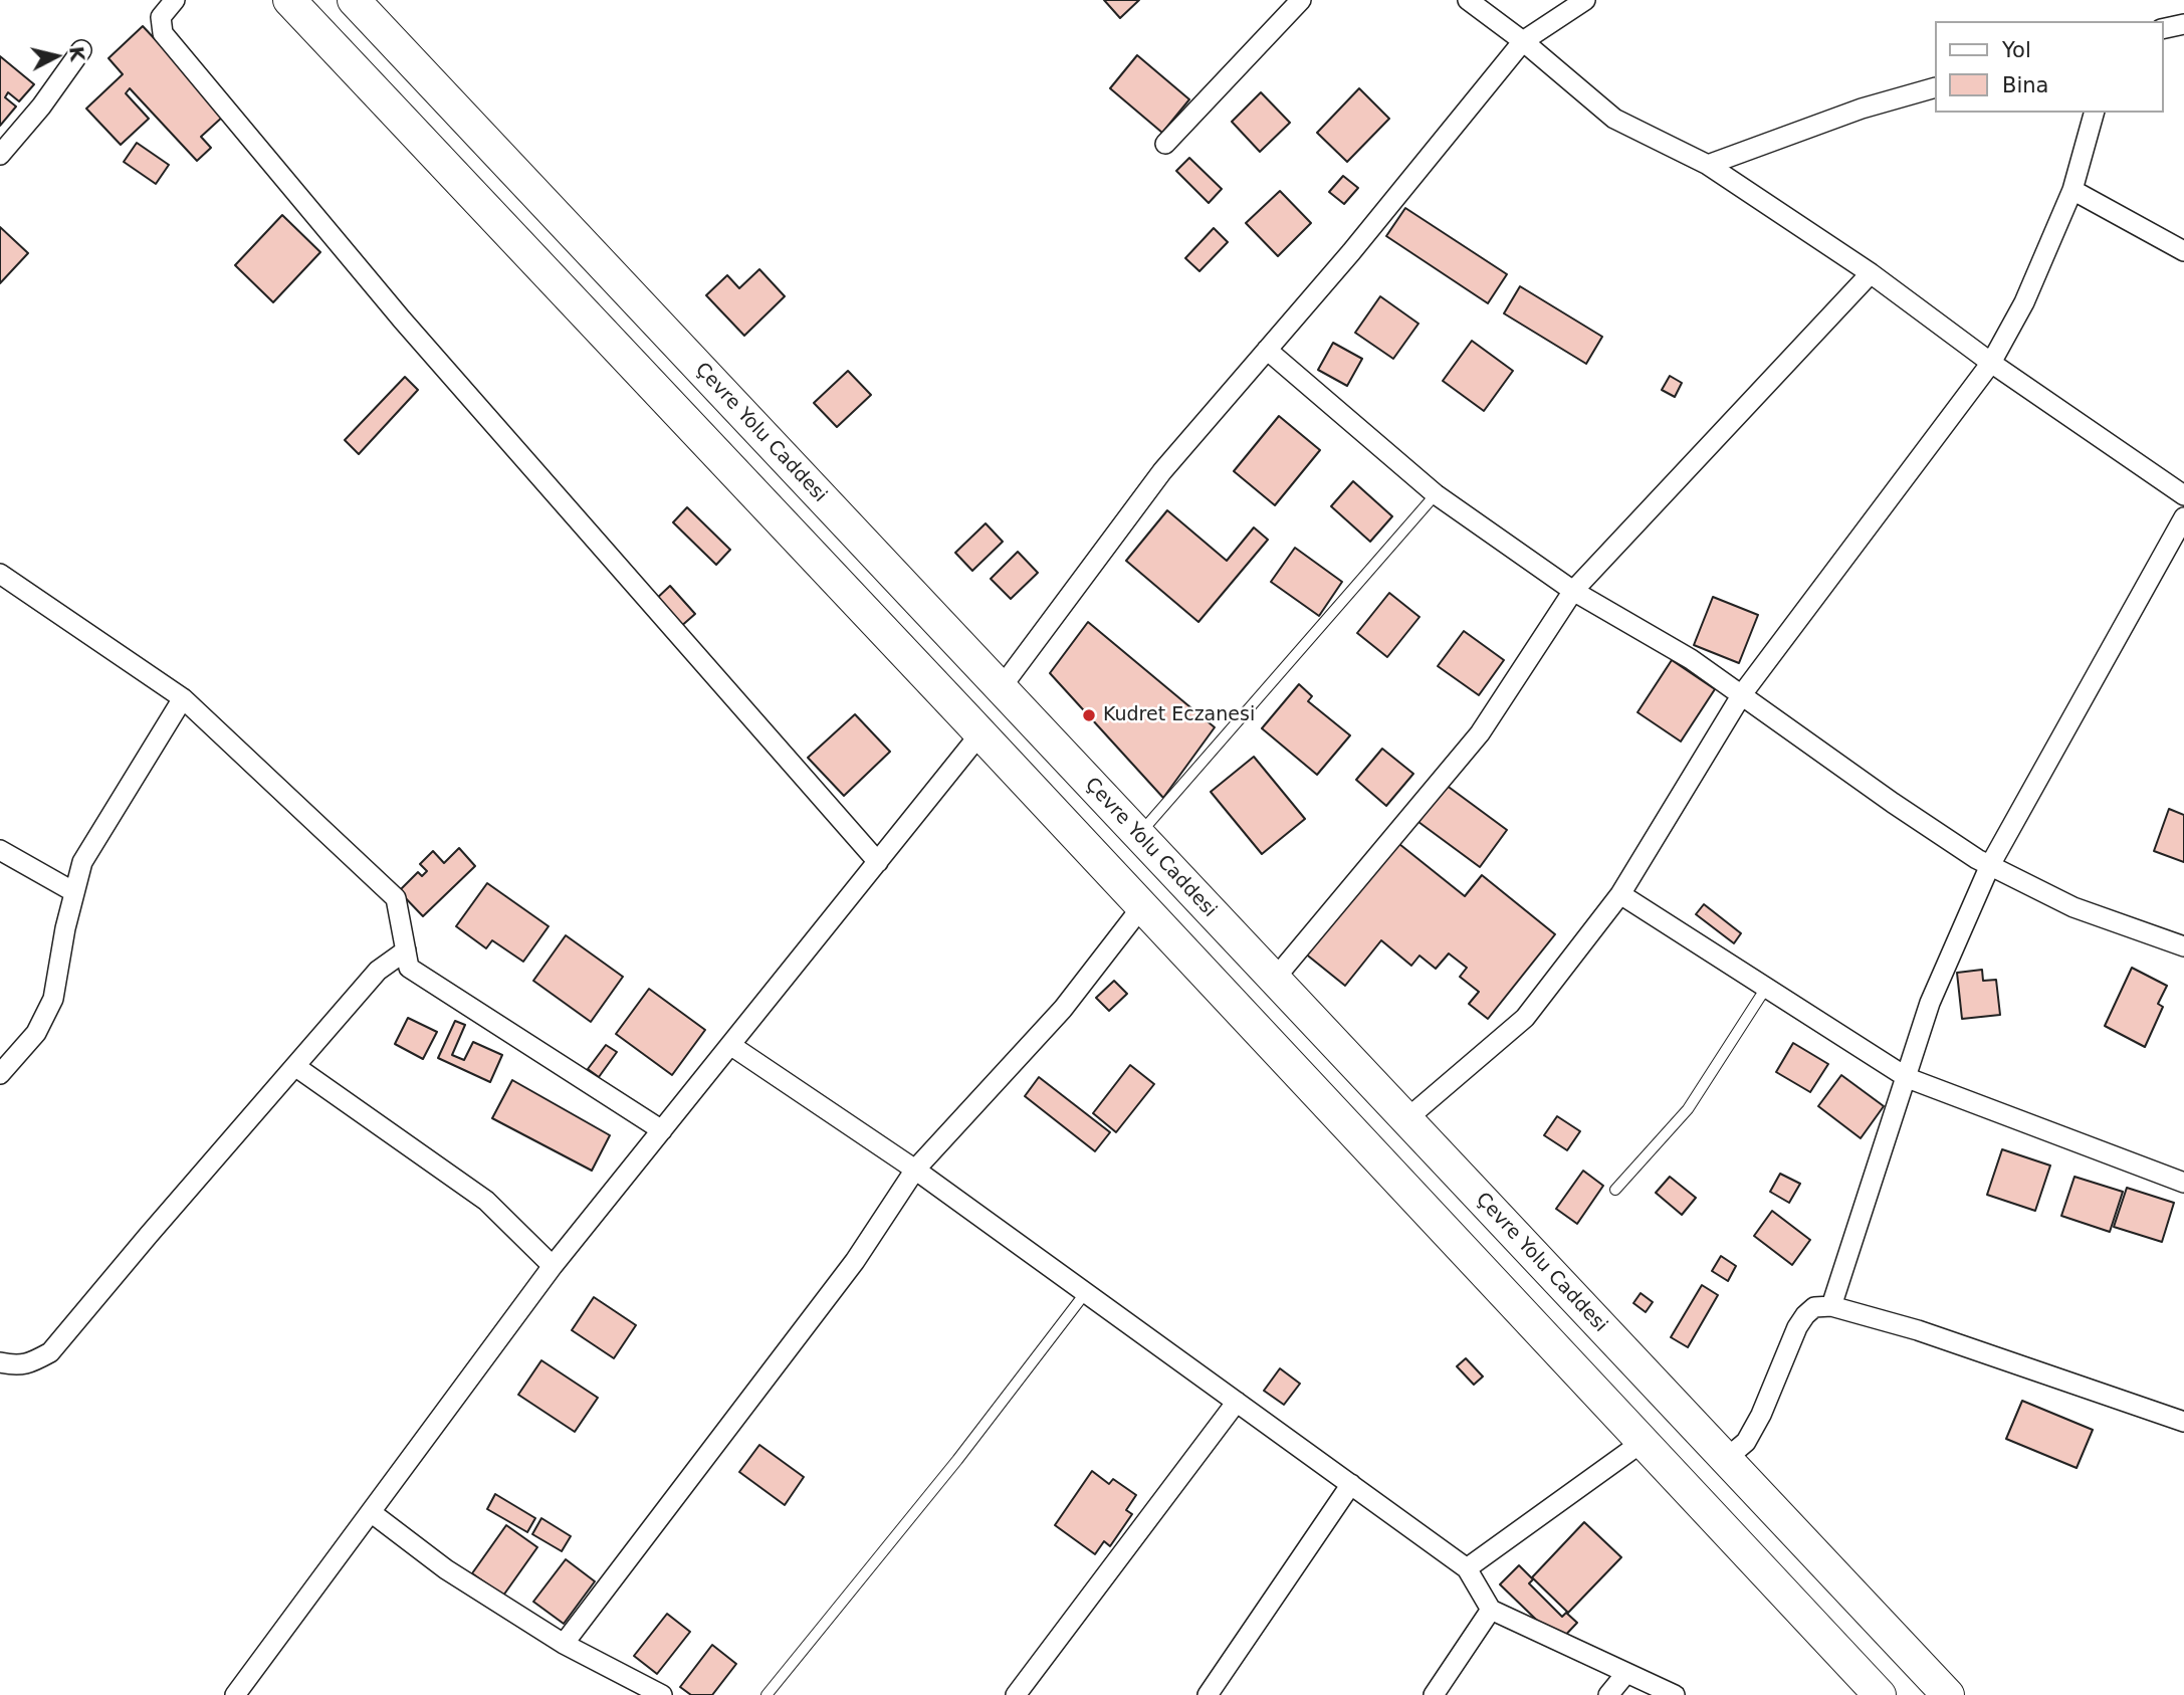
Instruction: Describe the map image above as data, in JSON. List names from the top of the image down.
{
  "streets": {
    "highway": ["Çevre Yolu Caddesi"]
  },
  "places": ["Kudret Eczanesi"],
  "legend": ["Yol", "Bina"],
  "north": "right"
}
